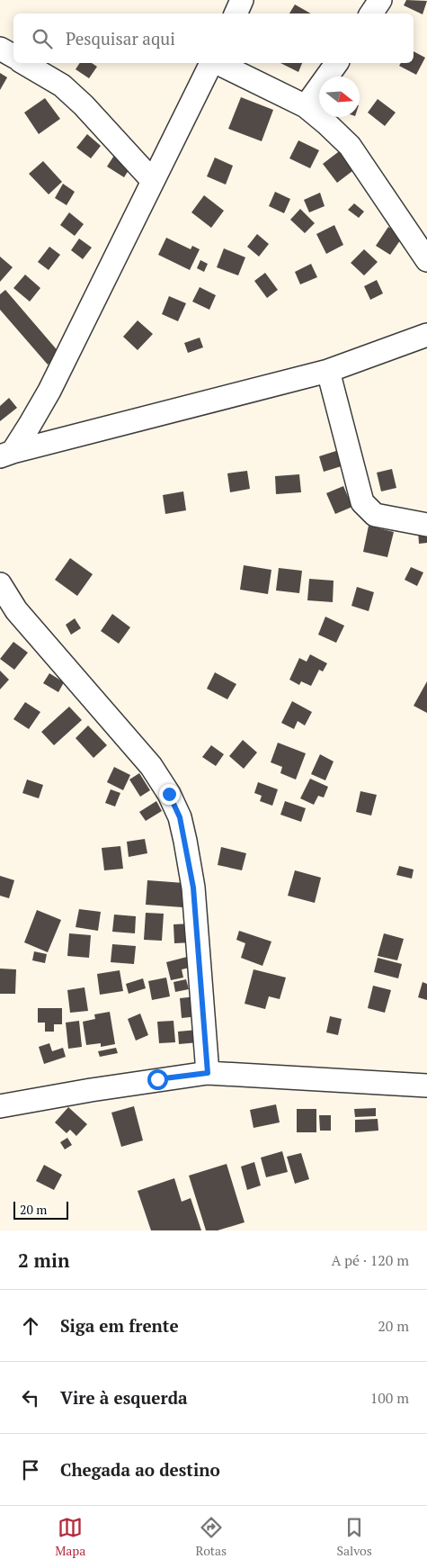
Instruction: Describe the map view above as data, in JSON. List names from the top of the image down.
{
  "scale_bar": "20 m",
  "north": "right",
  "page": {
    "search": "Pesquisar aqui",
    "scale": "20 m",
    "heading": ["2 min", "A pé · 120 m"],
    "list": [
      ["Siga em frente", "20 m"],
      ["Vire à esquerda", "100 m"],
      "Chegada ao destino"
    ],
    "nav": ["Mapa", "Rotas", "Salvos"]
  }
}
